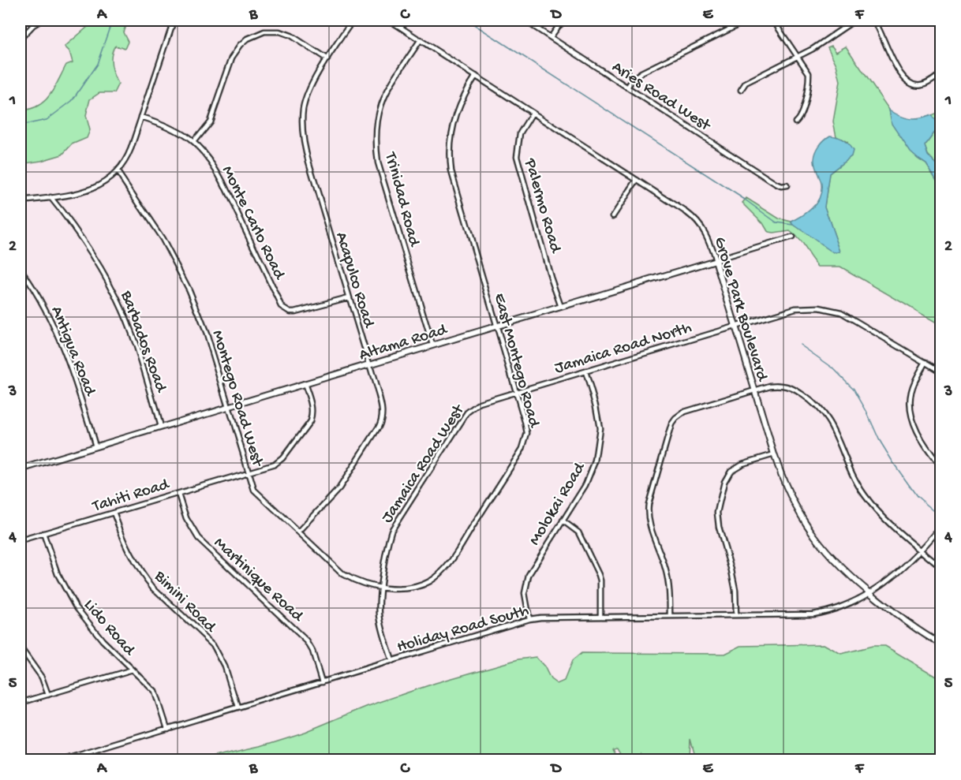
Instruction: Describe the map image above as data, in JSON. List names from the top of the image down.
{
  "streets": {
    "street": [
      "Aries Road West",
      "Trinidad Road",
      "Palermo Road",
      "Monte Carlo Road",
      "Acapulco Road",
      "Grove Park Boulevard",
      "Barbados Road",
      "Altama Road",
      "Jamaica Road North",
      "Antigua Road",
      "East Montego Road",
      "Montego Road West",
      "Jamaica Road West",
      "Tahiti Road",
      "Molokai Road",
      "Martinique Road",
      "Bimini Road",
      "Lido Road",
      "Holiday Road South"
    ]
  },
  "crossings": [
    ["Trinidad Road", "Grove Park Boulevard"],
    ["Trinidad Road", "Altama Road"],
    ["Palermo Road", "Grove Park Boulevard"],
    ["Palermo Road", "Altama Road"],
    ["Monte Carlo Road", "Acapulco Road"],
    ["Acapulco Road", "Altama Road"],
    ["Acapulco Road", "Montego Road West"],
    ["Grove Park Boulevard", "Altama Road"],
    ["Grove Park Boulevard", "Jamaica Road North"],
    ["Grove Park Boulevard", "East Montego Road"],
    ["Grove Park Boulevard", "Holiday Road South"],
    ["Barbados Road", "Altama Road"],
    ["Altama Road", "Antigua Road"],
    ["Altama Road", "East Montego Road"],
    ["Altama Road", "Montego Road West"],
    ["Altama Road", "Tahiti Road"],
    ["Jamaica Road North", "East Montego Road"],
    ["Jamaica Road North", "Jamaica Road West"],
    ["Jamaica Road North", "Molokai Road"],
    ["East Montego Road", "Montego Road West"],
    ["East Montego Road", "Jamaica Road West"],
    ["Montego Road West", "Jamaica Road West"],
    ["Montego Road West", "Tahiti Road"],
    ["Jamaica Road West", "Holiday Road South"],
    ["Tahiti Road", "Martinique Road"],
    ["Tahiti Road", "Bimini Road"],
    ["Tahiti Road", "Lido Road"],
    ["Molokai Road", "Holiday Road South"],
    ["Martinique Road", "Holiday Road South"],
    ["Bimini Road", "Holiday Road South"],
    ["Lido Road", "Holiday Road South"]
  ],
  "grid": {
    "columns": [
      "A",
      "B",
      "C",
      "D",
      "E",
      "F"
    ],
    "rows": [
      "1",
      "2",
      "3",
      "4",
      "5"
    ]
  }
}
